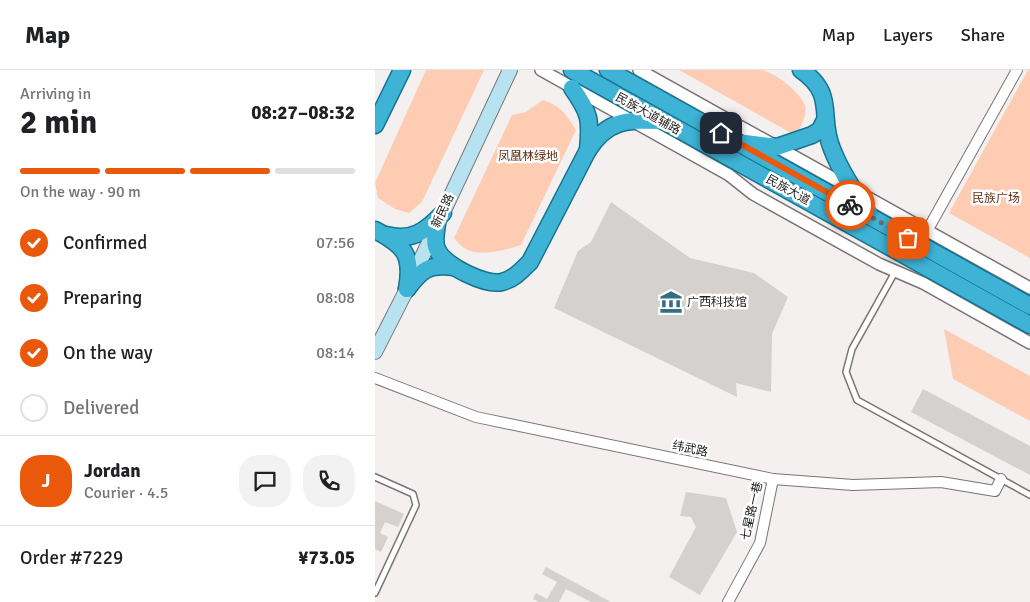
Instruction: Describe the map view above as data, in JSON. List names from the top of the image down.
{
  "streets": {
    "highway": ["民族大道"],
    "main road": ["新民路"],
    "street": ["民族大道辅路", "纬武路", "七星路一巷"]
  },
  "crossings": [
    ["纬武路", "七星路一巷"]
  ],
  "parks": ["凤凰林绿地", "民族广场"],
  "places": {
    "museum": ["广西科技馆"]
  },
  "page": {
    "header": "Map",
    "nav": ["Map", "Layers", "Share"],
    "heading": ["2 min", "Arriving in", "08:27–08:32"],
    "panel": [
      "Jordan",
      "Courier · 4.5",
      "Order #7229",
      "¥73.05"
    ],
    "bar": "On the way · 90 m",
    "list": [
      ["Confirmed", "07:56"],
      ["Preparing", "08:08"],
      ["On the way", "08:14"],
      "Delivered"
    ],
    "round": "J"
  }
}
